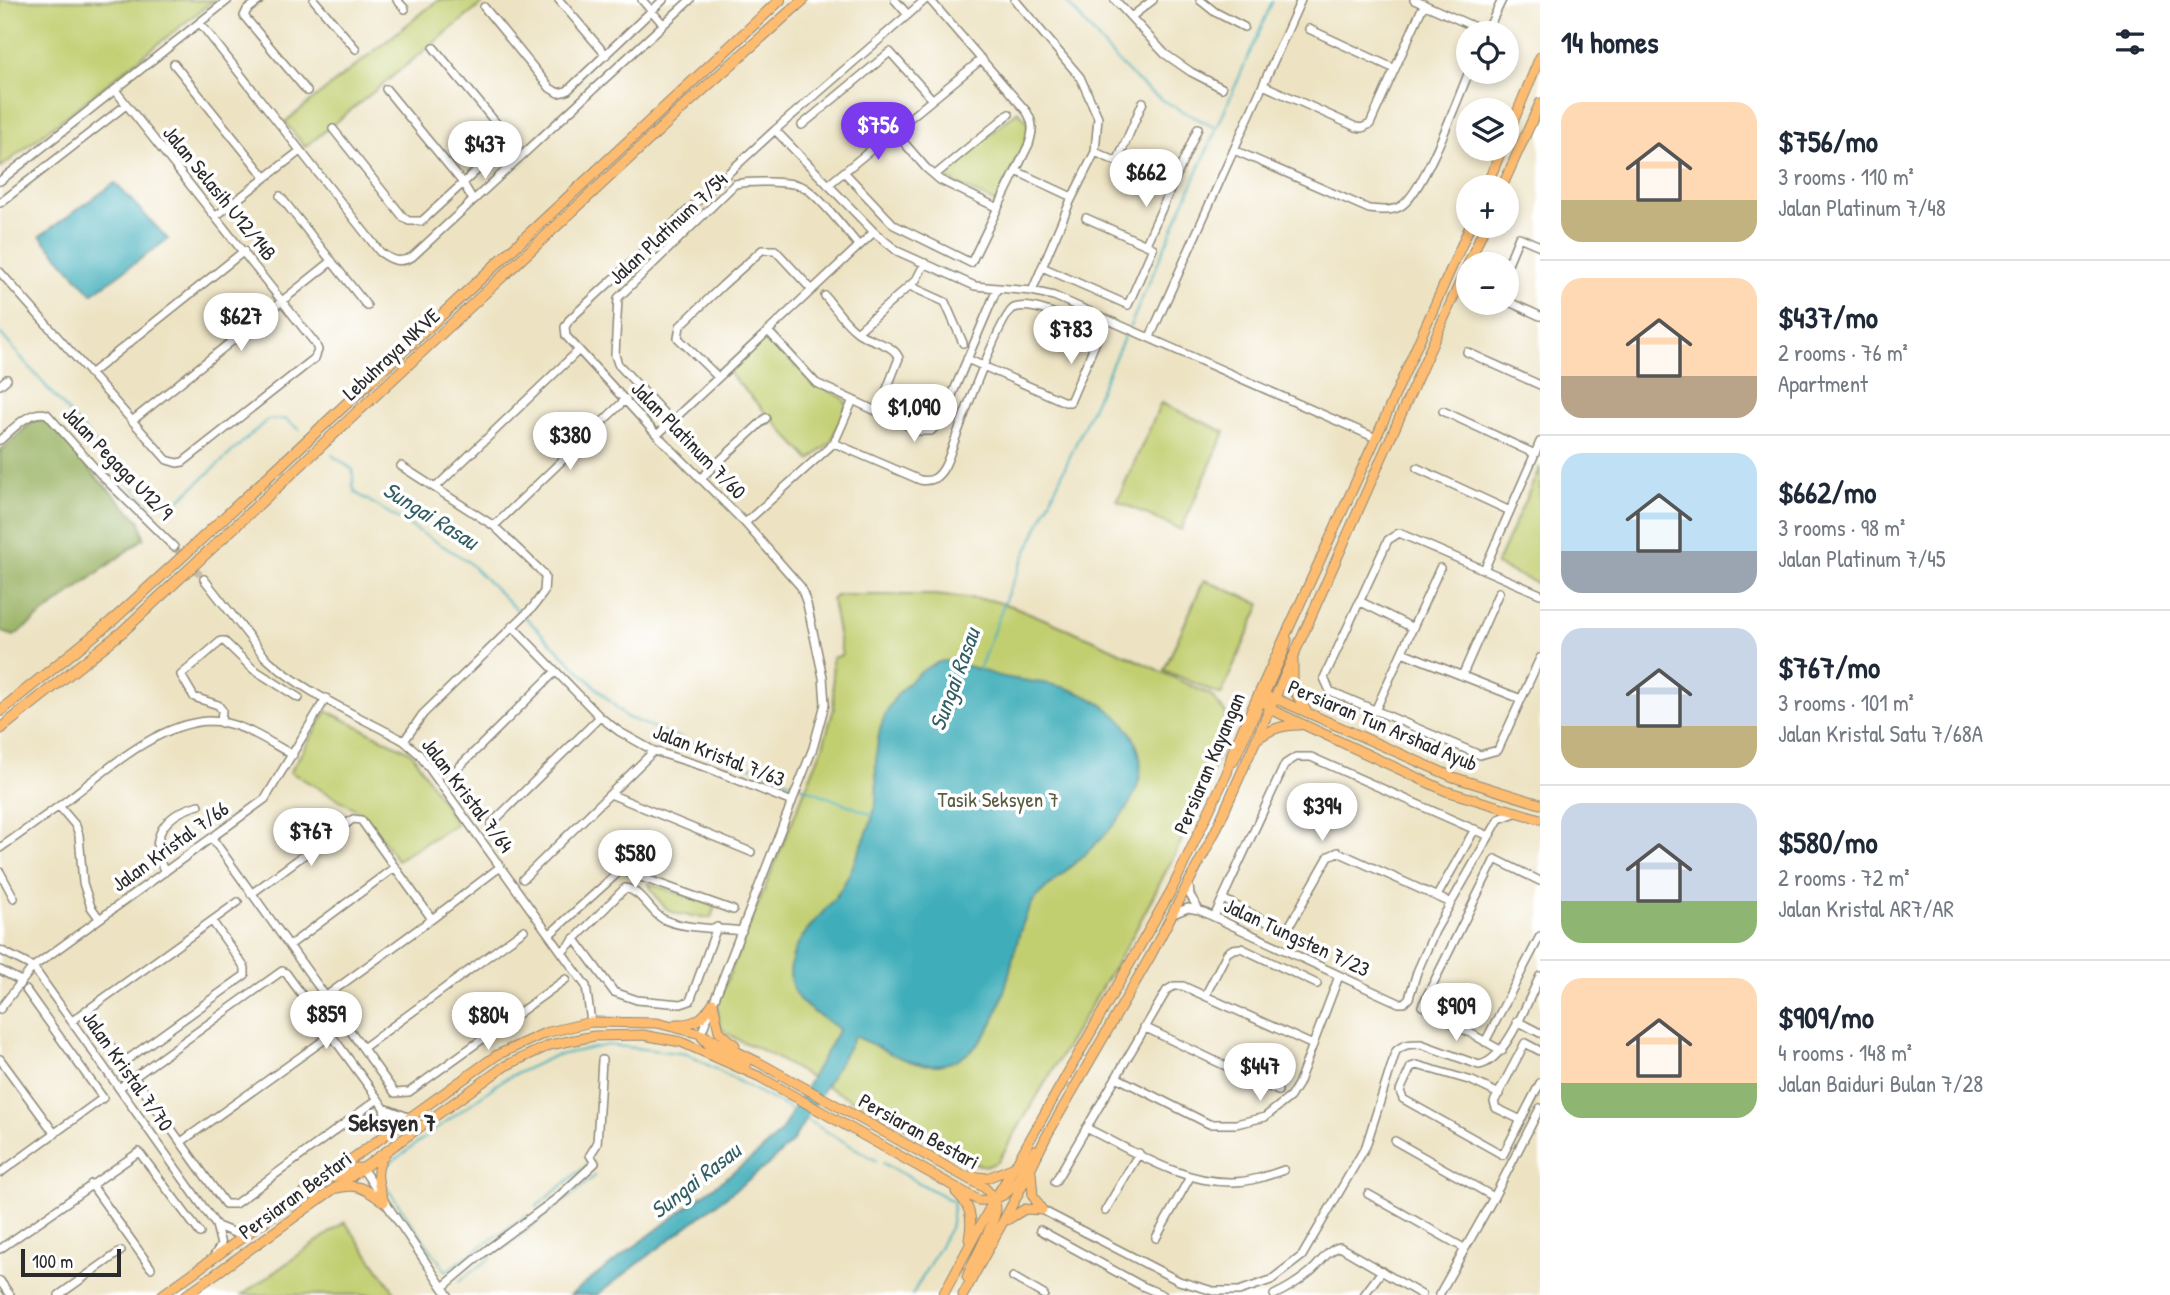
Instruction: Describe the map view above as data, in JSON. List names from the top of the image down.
{
  "streets": {
    "highway": ["Lebuhraya NKVE"],
    "main road": ["Persiaran Tun Arshad Ayub", "Persiaran Kayangan", "Persiaran Bestari"],
    "street": [
      "Jalan Selasih U12/14B",
      "Jalan Platinum 7/54",
      "Jalan Platinum 7/60",
      "Jalan Pegaga U12/9",
      "Jalan Kristal 7/63",
      "Jalan Kristal 7/64",
      "Jalan Kristal 7/66",
      "Jalan Tungsten 7/23",
      "Jalan Kristal 7/70"
    ]
  },
  "crossings": [
    ["Jalan Platinum 7/60", "Jalan Kristal 7/63"],
    ["Jalan Platinum 7/60", "Persiaran Bestari"],
    ["Persiaran Tun Arshad Ayub", "Persiaran Kayangan"],
    ["Persiaran Kayangan", "Persiaran Bestari"],
    ["Jalan Kristal 7/64", "Jalan Kristal 7/66"],
    ["Jalan Kristal 7/64", "Persiaran Bestari"],
    ["Jalan Kristal 7/66", "Jalan Kristal 7/70"]
  ],
  "districts": ["Seksyen 7"],
  "water": ["Sungai Rasau"],
  "parks": ["Tasik Seksyen 7"],
  "scale_bar": "100 m",
  "page": {
    "heading": "14 homes",
    "map_buttons": ["+", "−"],
    "list": [
      {
        "name": "$756/mo",
        "note": "3 rooms · 110 m² · Jalan Platinum 7/48"
      },
      {
        "name": "$437/mo",
        "note": "2 rooms · 76 m² · Apartment"
      },
      {
        "name": "$662/mo",
        "note": "3 rooms · 98 m² · Jalan Platinum 7/45"
      },
      {
        "name": "$767/mo",
        "note": "3 rooms · 101 m² · Jalan Kristal Satu 7/68A"
      },
      {
        "name": "$580/mo",
        "note": "2 rooms · 72 m² · Jalan Kristal AR7/AR"
      },
      {
        "name": "$909/mo",
        "note": "4 rooms · 148 m² · Jalan Baiduri Bulan 7/28"
      }
    ],
    "price": [
      "$756",
      "$437",
      "$662",
      "$627",
      "$783",
      "$1,090",
      "$380",
      "$394",
      "$767",
      "$580",
      "$909",
      "$859",
      "$804",
      "$447"
    ],
    "scale": "100 m"
  }
}
